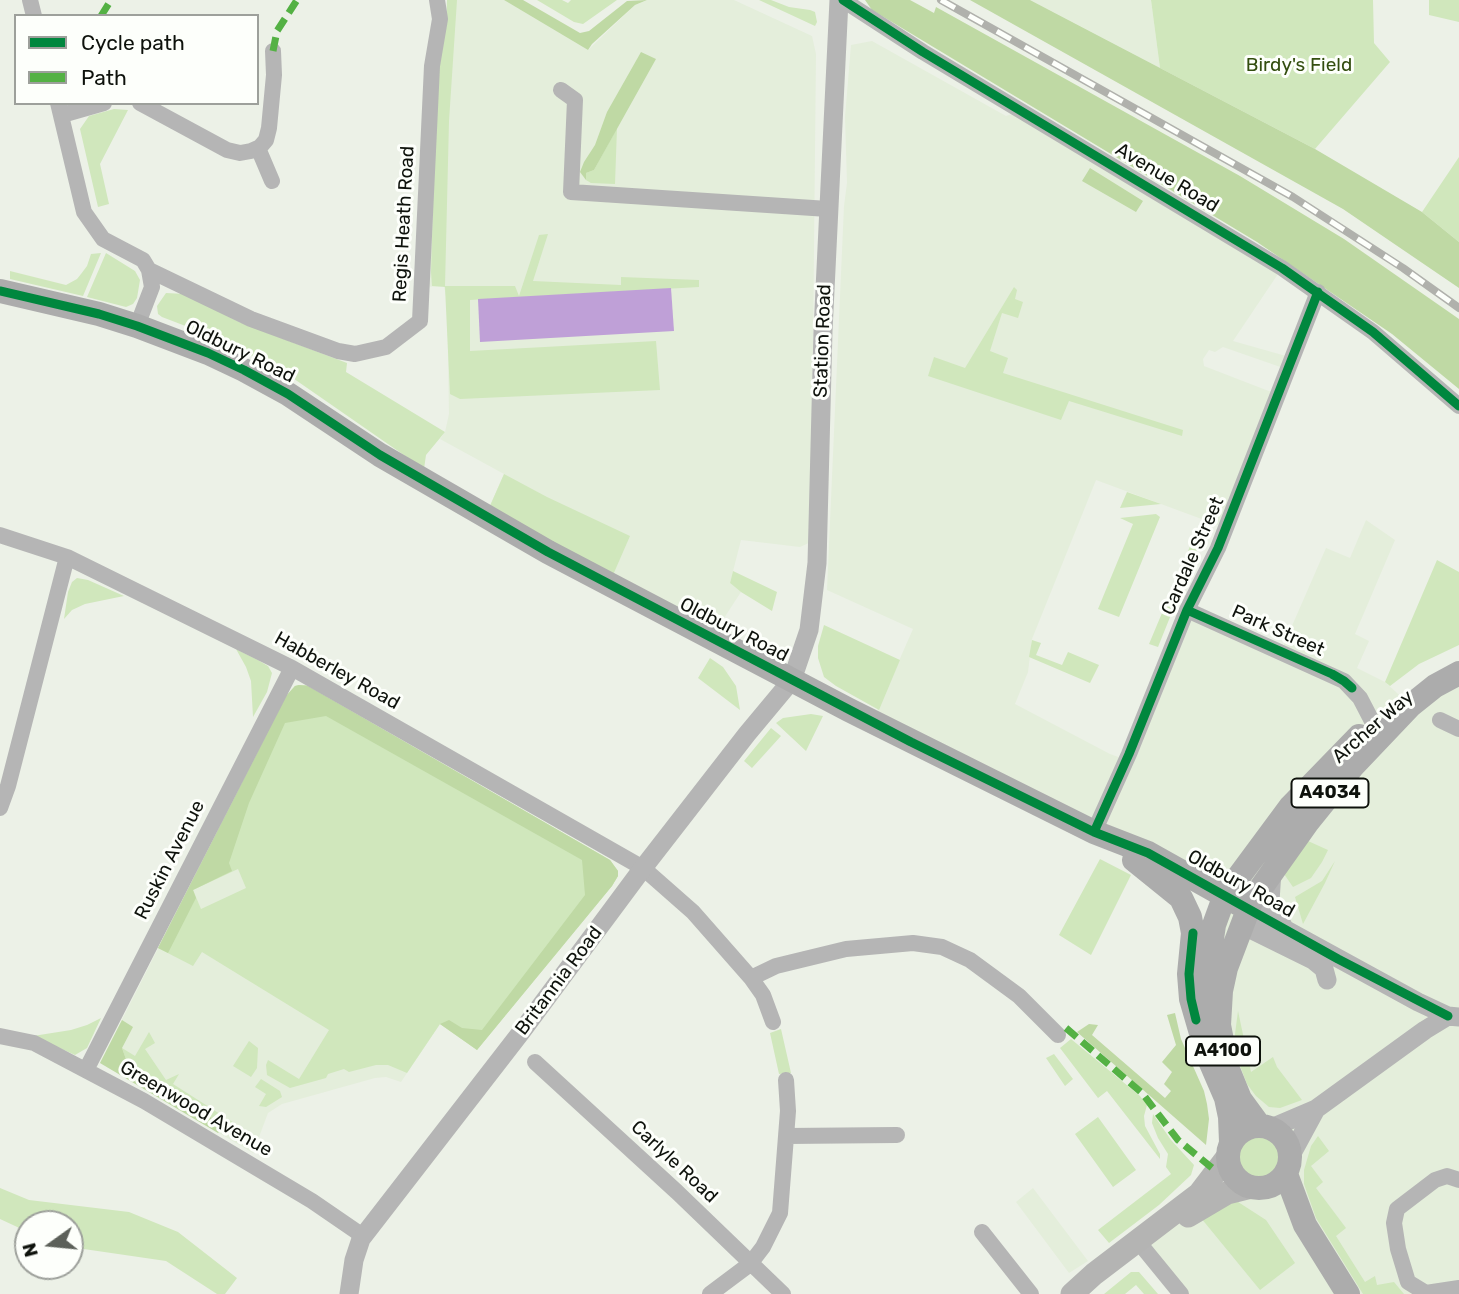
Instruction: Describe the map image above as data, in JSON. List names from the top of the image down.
{
  "streets": {
    "main road": [
      "Oldbury Road",
      "Archer Way",
      "A4034",
      "A4100"
    ],
    "street": [
      "Avenue Road",
      "Regis Heath Road",
      "Station Road",
      "Cardale Street",
      "Park Street",
      "Habberley Road",
      "Ruskin Avenue",
      "Britannia Road",
      "Greenwood Avenue",
      "Carlyle Road"
    ]
  },
  "crossings": [
    ["Avenue Road", "Station Road"],
    ["Avenue Road", "Cardale Street"],
    ["Station Road", "Oldbury Road"],
    ["Station Road", "Britannia Road"],
    ["Oldbury Road", "Cardale Street"],
    ["Oldbury Road", "Archer Way"],
    ["Oldbury Road", "Britannia Road"],
    ["Oldbury Road", "A4100"],
    ["Cardale Street", "Park Street"],
    ["Cardale Street", "A4100"],
    ["Park Street", "Archer Way"],
    ["Habberley Road", "Ruskin Avenue"],
    ["Habberley Road", "Britannia Road"],
    ["Archer Way", "A4100"],
    ["Ruskin Avenue", "Greenwood Avenue"],
    ["Britannia Road", "Greenwood Avenue"]
  ],
  "parks": ["Birdy's Field"],
  "legend": ["Cycle path", "Path"],
  "north": "left"
}
